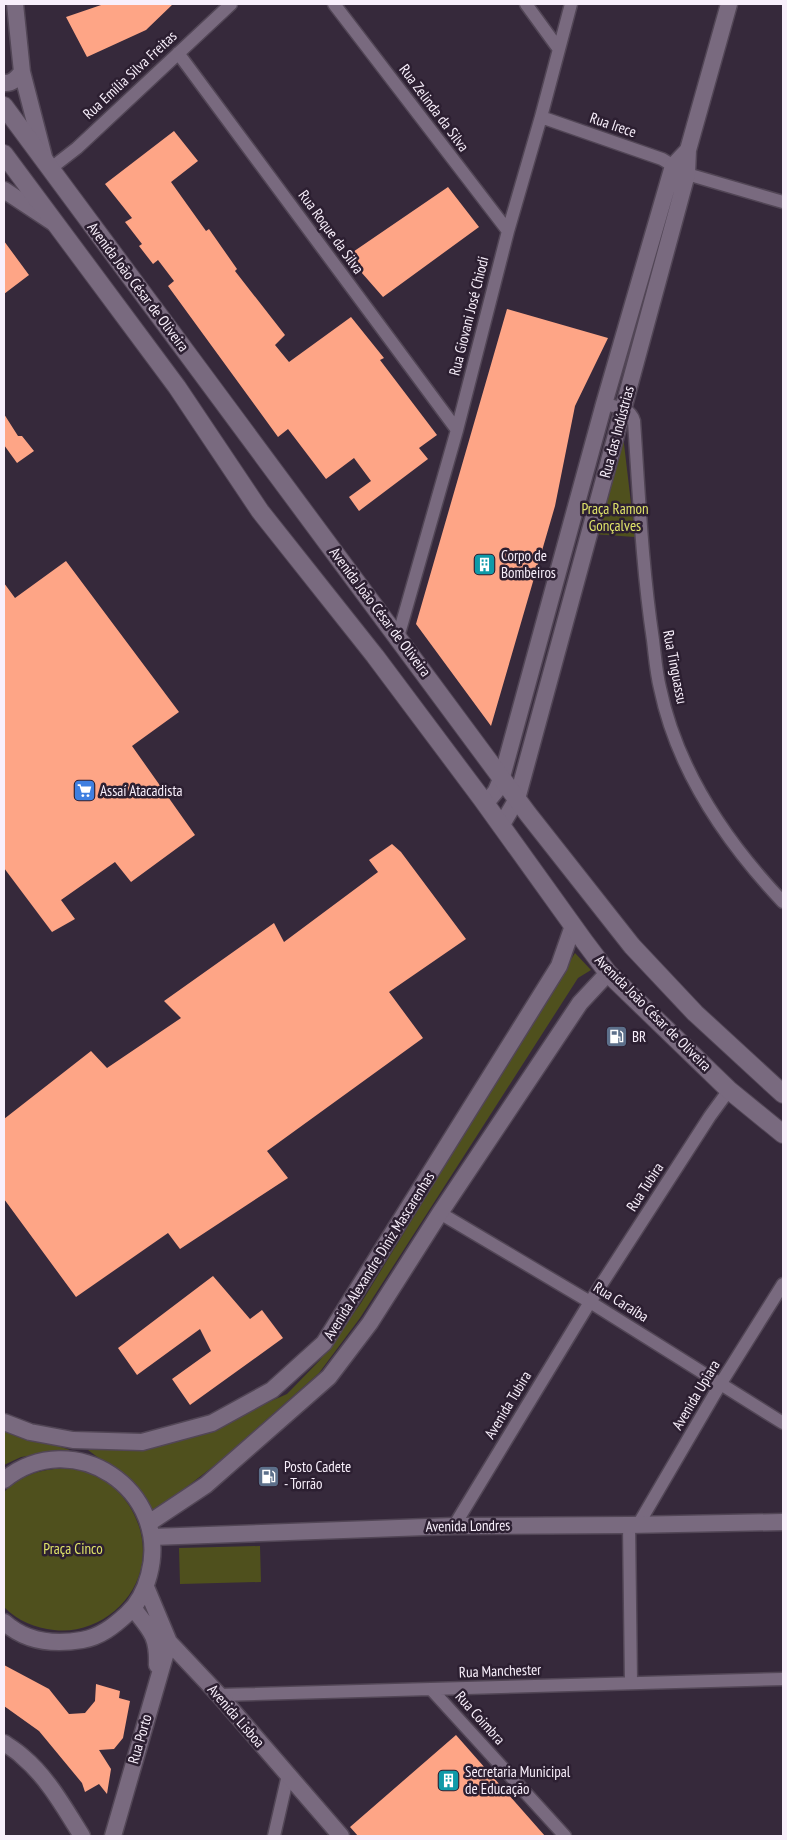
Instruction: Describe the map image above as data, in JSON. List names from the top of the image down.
{
  "streets": {
    "main road": ["Avenida João César de Oliveira"],
    "street": [
      "Rua Emília Silva Freitas",
      "Rua Zelinda da Silva",
      "Rua Irece",
      "Rua Roque da Silva",
      "Rua Giovani José Chiodi",
      "Rua das Indústrias",
      "Rua Tinguassu",
      "Rua Tubira",
      "Avenida Alexandre Diniz Mascarenhas",
      "Rua Caraíba",
      "Avenida Upiara",
      "Avenida Tubira",
      "Avenida Londres",
      "Rua Manchester",
      "Avenida Lisboa",
      "Rua Coimbra",
      "Rua Porto"
    ]
  },
  "crossings": [
    ["Rua Emília Silva Freitas", "Rua Roque da Silva"],
    ["Rua Emília Silva Freitas", "Avenida João César de Oliveira"],
    ["Rua Zelinda da Silva", "Rua Giovani José Chiodi"],
    ["Rua Irece", "Rua Giovani José Chiodi"],
    ["Rua Irece", "Rua das Indústrias"],
    ["Rua Roque da Silva", "Rua Giovani José Chiodi"],
    ["Avenida João César de Oliveira", "Rua Giovani José Chiodi"],
    ["Avenida João César de Oliveira", "Rua das Indústrias"],
    ["Avenida João César de Oliveira", "Rua Tubira"],
    ["Avenida João César de Oliveira", "Avenida Alexandre Diniz Mascarenhas"],
    ["Rua das Indústrias", "Rua Tinguassu"],
    ["Rua Tubira", "Rua Caraíba"],
    ["Rua Tubira", "Avenida Tubira"],
    ["Avenida Alexandre Diniz Mascarenhas", "Rua Caraíba"],
    ["Avenida Alexandre Diniz Mascarenhas", "Avenida Londres"],
    ["Rua Caraíba", "Avenida Upiara"],
    ["Rua Caraíba", "Avenida Tubira"],
    ["Avenida Upiara", "Avenida Londres"],
    ["Avenida Tubira", "Avenida Londres"],
    ["Rua Manchester", "Avenida Lisboa"],
    ["Rua Manchester", "Rua Coimbra"],
    ["Avenida Lisboa", "Rua Porto"]
  ],
  "parks": ["Praça Ramon Gonçalves", "Praça Cinco"],
  "places": {
    "building": ["Corpo de Bombeiros", "Secretaria Municipal de Educação"],
    "supermarket": ["Assaí Atacadista"],
    "fuel station": ["BR", "Posto Cadete - Torrão"]
  }
}
